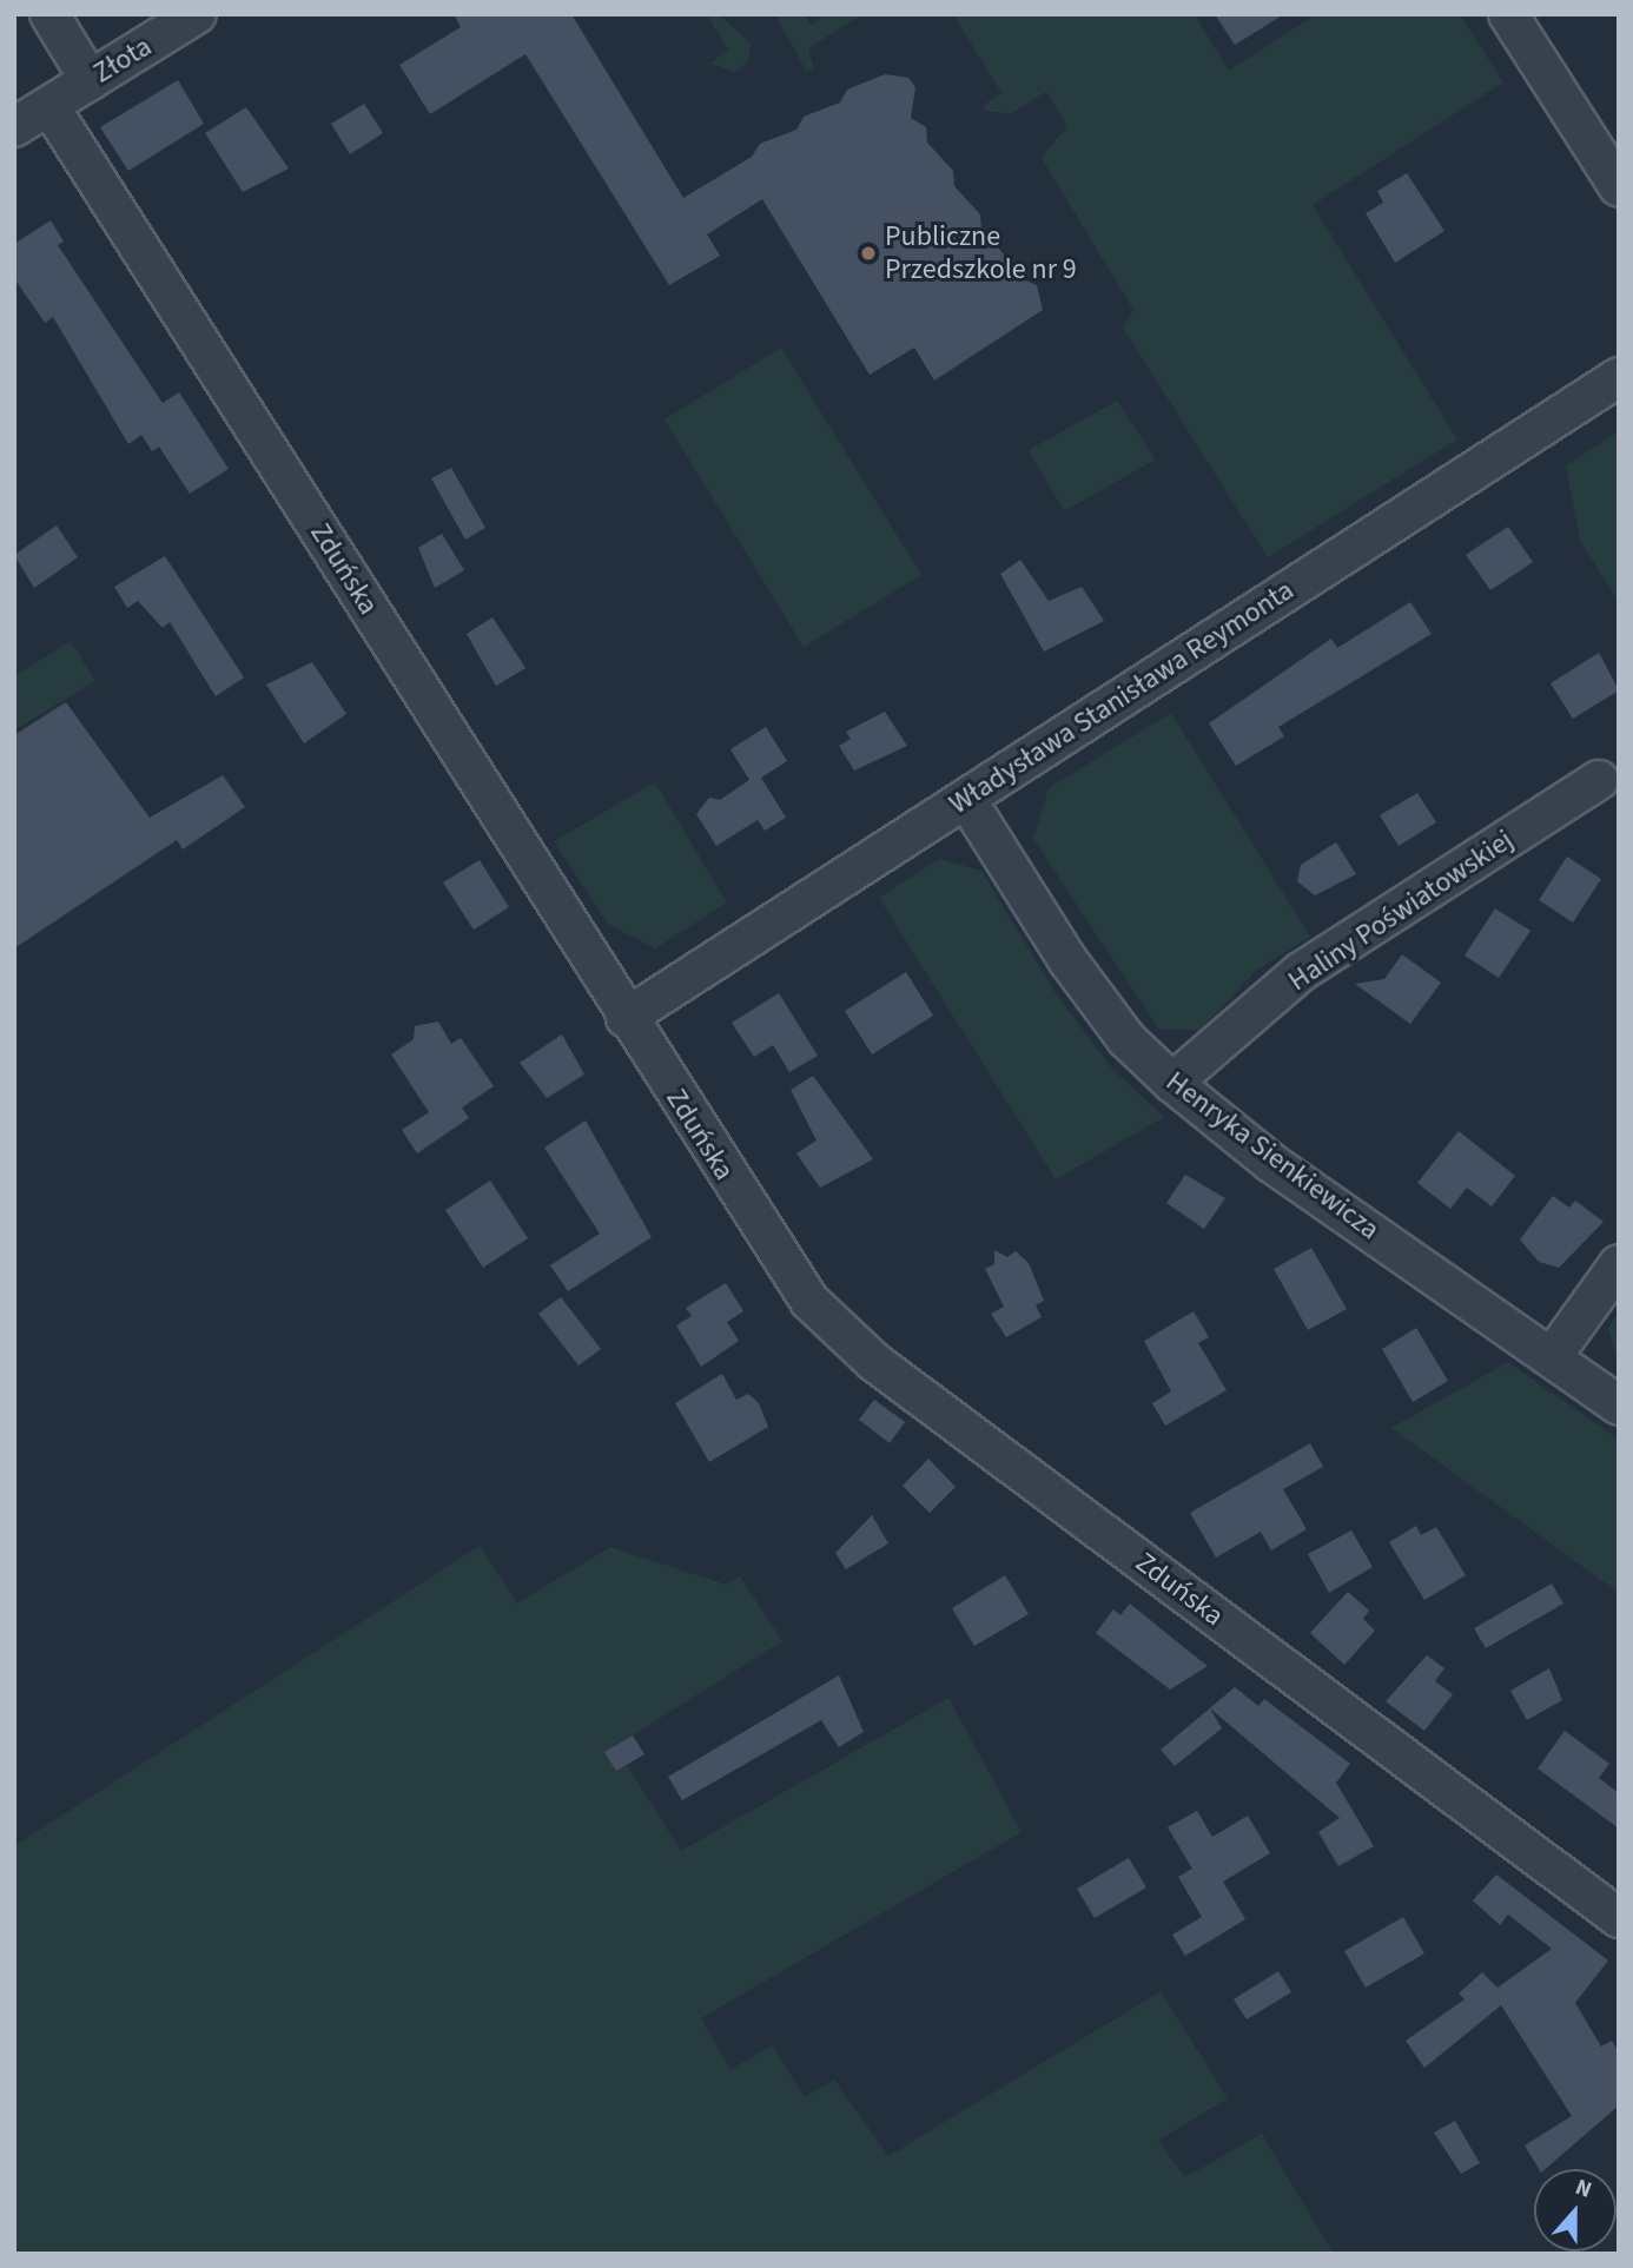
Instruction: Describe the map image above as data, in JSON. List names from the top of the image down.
{
  "streets": {
    "street": [
      "Złota",
      "Zduńska",
      "Władysława Stanisława Reymonta",
      "Haliny Poświatowskiej",
      "Henryka Sienkiewicza"
    ]
  },
  "crossings": [
    ["Złota", "Zduńska"],
    ["Zduńska", "Władysława Stanisława Reymonta"],
    ["Władysława Stanisława Reymonta", "Henryka Sienkiewicza"],
    ["Haliny Poświatowskiej", "Henryka Sienkiewicza"]
  ],
  "places": ["Publiczne Przedszkole nr 9"],
  "north": "top"
}
